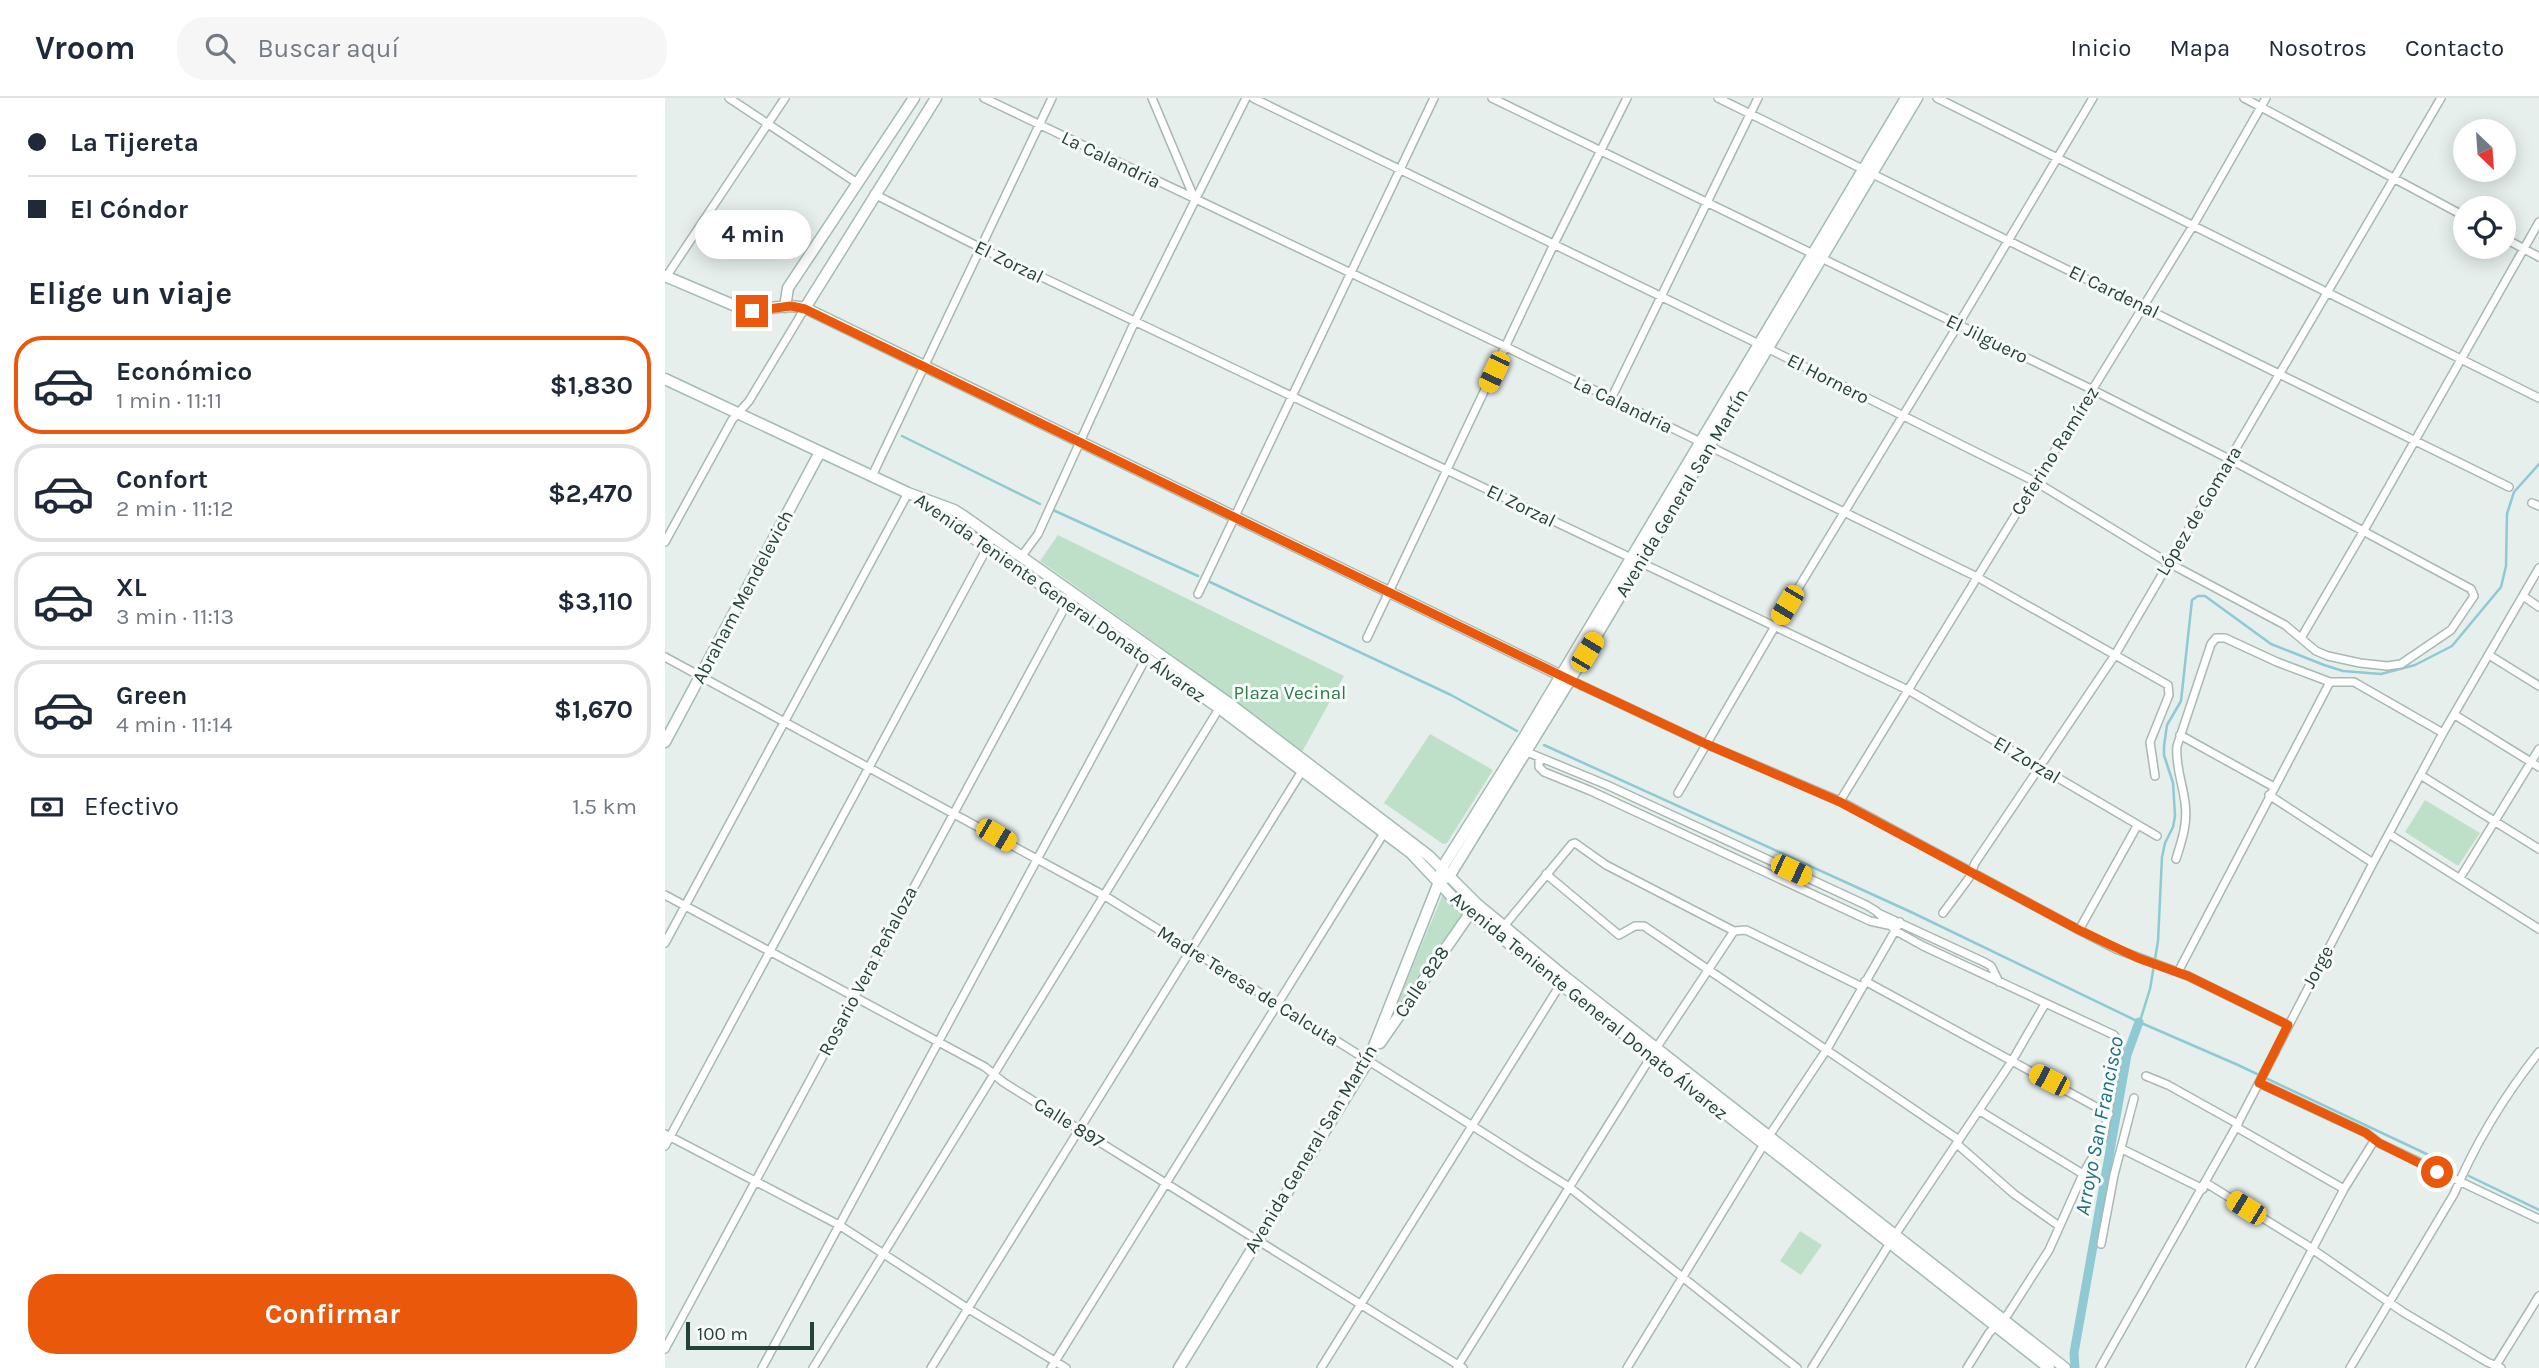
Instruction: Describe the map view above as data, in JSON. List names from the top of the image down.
{
  "streets": {
    "main road": [
      "Avenida General San Martín",
      "Abraham Mendelevich",
      "Avenida Teniente General Donato Álvarez",
      "Calle 828"
    ],
    "street": [
      "La Calandria",
      "El Zorzal",
      "El Cardenal",
      "El Jilguero",
      "El Hornero",
      "Ceferino Ramírez",
      "López de Gomara",
      "Jorge",
      "Rosario Vera Peñaloza",
      "Madre Teresa de Calcuta",
      "Calle 897"
    ]
  },
  "crossings": [
    ["La Calandria", "Ceferino Ramírez"],
    ["La Calandria", "Avenida General San Martín"],
    ["La Calandria", "López de Gomara"],
    ["El Zorzal", "Ceferino Ramírez"],
    ["El Zorzal", "Avenida General San Martín"],
    ["El Zorzal", "López de Gomara"],
    ["El Cardenal", "Ceferino Ramírez"],
    ["El Cardenal", "Avenida General San Martín"],
    ["El Cardenal", "López de Gomara"],
    ["El Jilguero", "El Hornero"],
    ["El Jilguero", "Ceferino Ramírez"],
    ["El Jilguero", "Avenida General San Martín"],
    ["El Jilguero", "López de Gomara"],
    ["El Hornero", "Ceferino Ramírez"],
    ["El Hornero", "Avenida General San Martín"],
    ["El Hornero", "López de Gomara"],
    ["Avenida General San Martín", "Avenida Teniente General Donato Álvarez"],
    ["Avenida General San Martín", "Calle 828"],
    ["Avenida General San Martín", "Madre Teresa de Calcuta"],
    ["Avenida General San Martín", "Calle 897"],
    ["Abraham Mendelevich", "Avenida Teniente General Donato Álvarez"],
    ["Abraham Mendelevich", "Madre Teresa de Calcuta"],
    ["Avenida Teniente General Donato Álvarez", "Rosario Vera Peñaloza"],
    ["Avenida Teniente General Donato Álvarez", "Calle 828"],
    ["Rosario Vera Peñaloza", "Madre Teresa de Calcuta"],
    ["Rosario Vera Peñaloza", "Calle 897"],
    ["Calle 828", "Madre Teresa de Calcuta"]
  ],
  "water": ["Arroyo San Francisco"],
  "parks": ["Plaza Vecinal"],
  "scale_bar": "100 m",
  "north": "bottom right",
  "page": {
    "header": "Vroom",
    "search": "Buscar aquí",
    "nav": [
      "Inicio",
      "Mapa",
      "Nosotros",
      "Contacto"
    ],
    "banner": ["La Tijereta", "El Cóndor"],
    "bubble": "4 min",
    "heading": "Elige un viaje",
    "list": [
      {
        "name": "Económico",
        "note": "1 min · 11:11",
        "value": "$1,830"
      },
      {
        "name": "Confort",
        "note": "2 min · 11:12",
        "value": "$2,470"
      },
      {
        "name": "XL",
        "note": "3 min · 11:13",
        "value": "$3,110"
      },
      {
        "name": "Green",
        "note": "4 min · 11:14",
        "value": "$1,670"
      }
    ],
    "pay": ["Efectivo", "1.5 km"],
    "buttons": "Confirmar",
    "scale": "100 m"
  }
}
